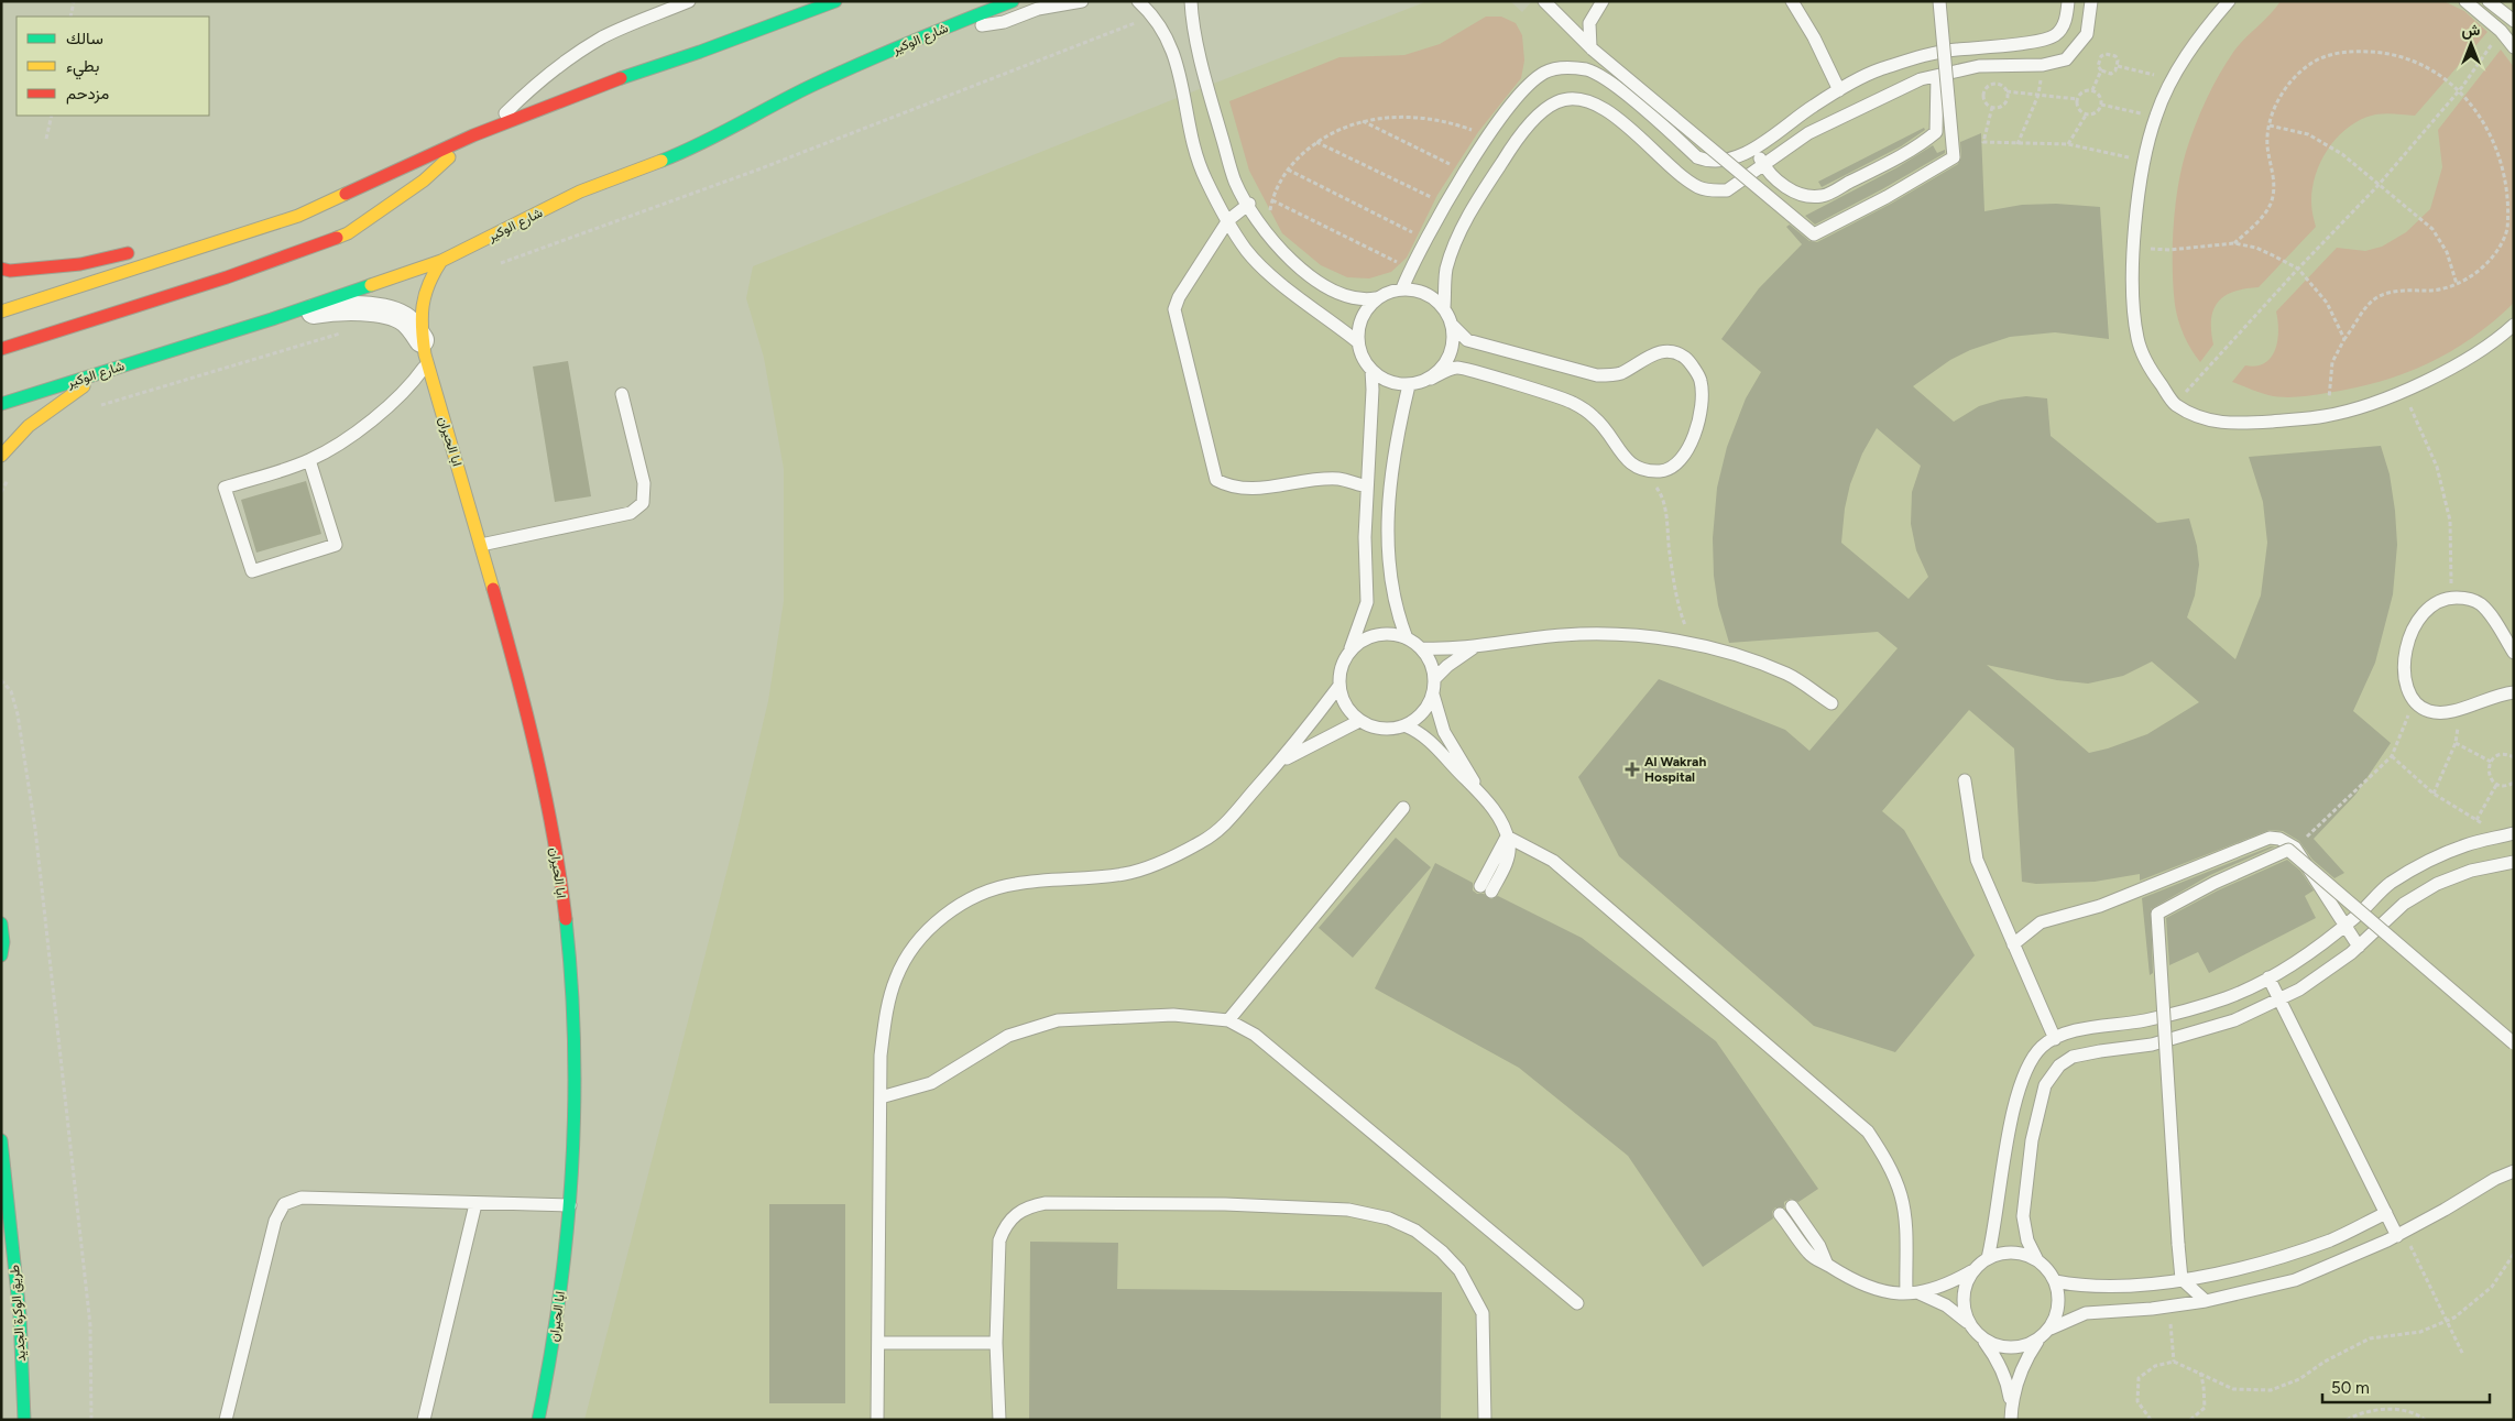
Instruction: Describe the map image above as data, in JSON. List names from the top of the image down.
{
  "streets": {
    "main road": ["شارع الوكير", "ابا الحيران", "طريق الوكرة الجديد"]
  },
  "crossings": [
    ["شارع الوكير", "ابا الحيران"]
  ],
  "places": {
    "health": ["Al Wakrah Hospital"]
  },
  "legend": ["سالك", "بطيء", "مزدحم"],
  "scale_bar": "50 m",
  "north": "top"
}
